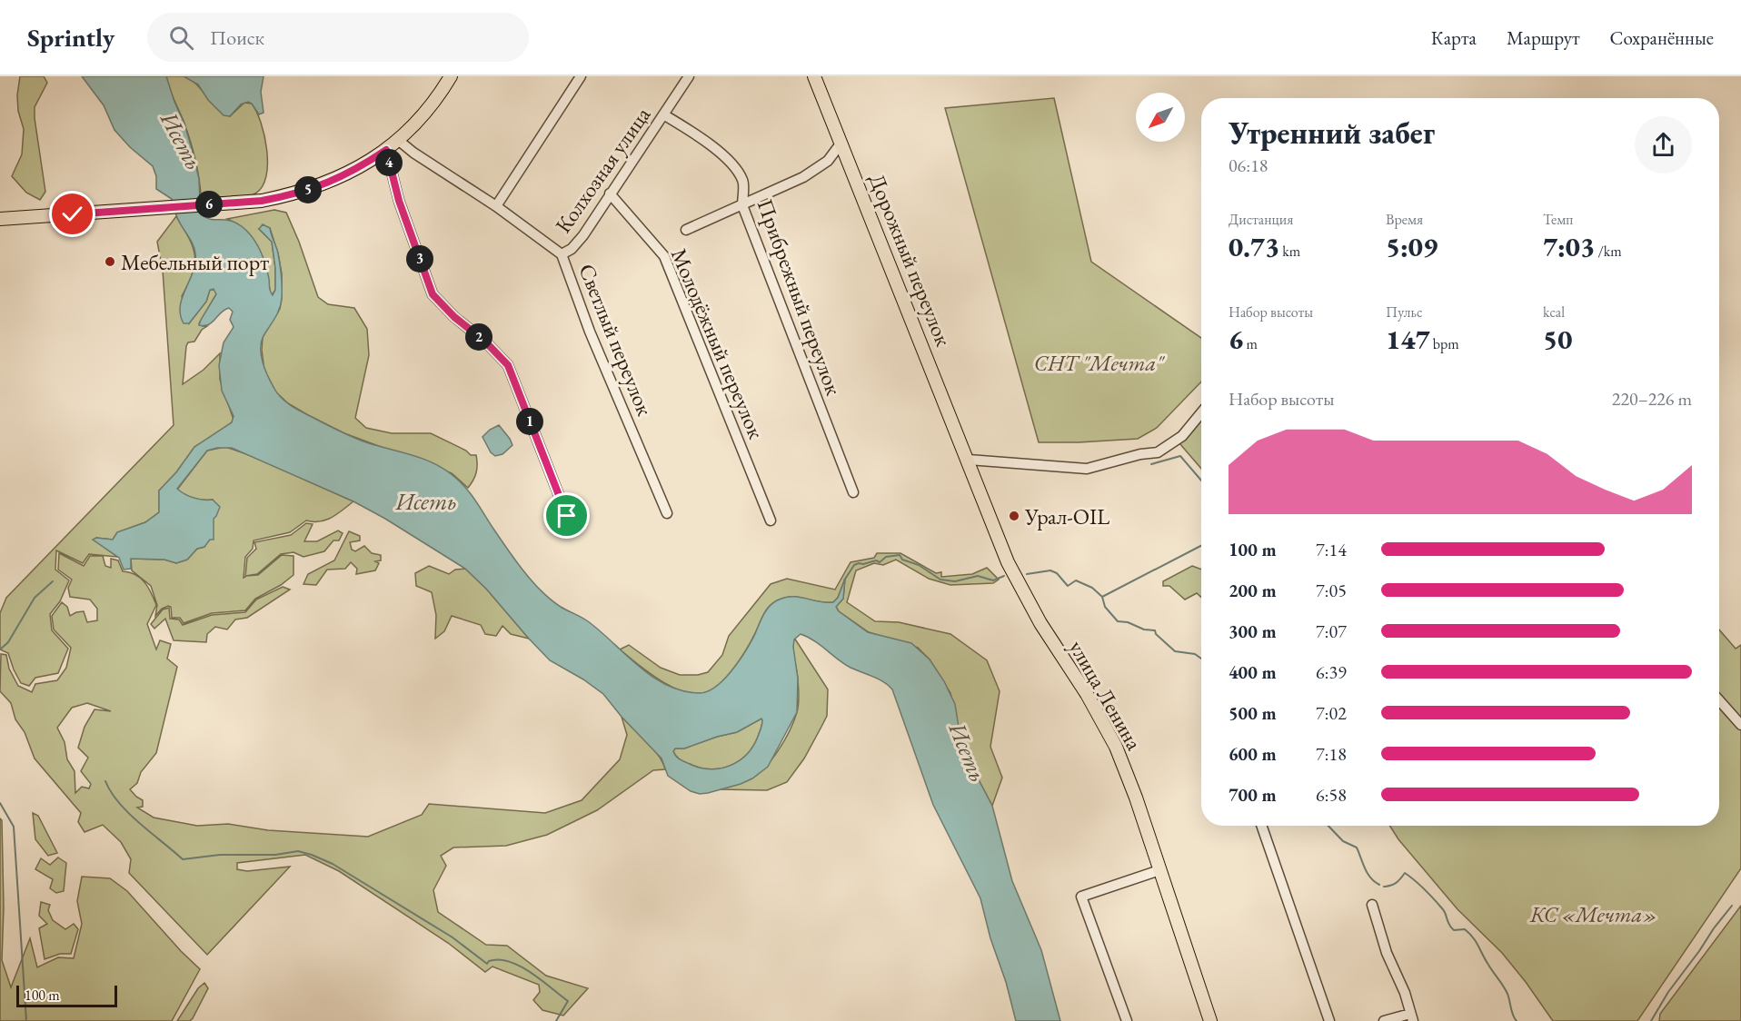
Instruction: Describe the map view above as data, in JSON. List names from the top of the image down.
{
  "streets": {
    "main road": ["Дорожный переулок", "улица Ленина"],
    "street": [
      "Колхозная улица",
      "Прибрежный переулок",
      "Светлый переулок",
      "Молодёжный переулок"
    ]
  },
  "crossings": [
    ["Колхозная улица", "Прибрежный переулок"],
    ["Колхозная улица", "Светлый переулок"],
    ["Колхозная улица", "Молодёжный переулок"],
    ["Дорожный переулок", "улица Ленина"]
  ],
  "water": ["Исеть"],
  "parks": ["СНТ \"Мечта\"", "КС «Мечта»"],
  "places": ["Мебельный порт", "Урал-OIL"],
  "scale_bar": "100 m",
  "north": "bottom left",
  "page": {
    "header": "Sprintly",
    "search": "Поиск",
    "nav": ["Карта", "Маршрут", "Сохранённые"],
    "heading": ["Утренний забег", "06:18"],
    "pins": [
      "4",
      "5",
      "6",
      "3",
      "2",
      "1"
    ],
    "stats": [
      ["Дистанция", "0.73 km"],
      ["Время", "5:09"],
      ["Темп", "7:03 /km"],
      ["Набор высоты", "6 m"],
      ["Пульс", "147 bpm"],
      ["kcal", "50"]
    ],
    "chart": ["Набор высоты", "220–226 m"],
    "list": [
      {
        "name": "100 m",
        "note": "7:14"
      },
      {
        "name": "200 m",
        "note": "7:05"
      },
      {
        "name": "300 m",
        "note": "7:07"
      },
      {
        "name": "400 m",
        "note": "6:39"
      },
      {
        "name": "500 m",
        "note": "7:02"
      },
      {
        "name": "600 m",
        "note": "7:18"
      },
      {
        "name": "700 m",
        "note": "6:58"
      }
    ],
    "scale": "100 m"
  }
}
